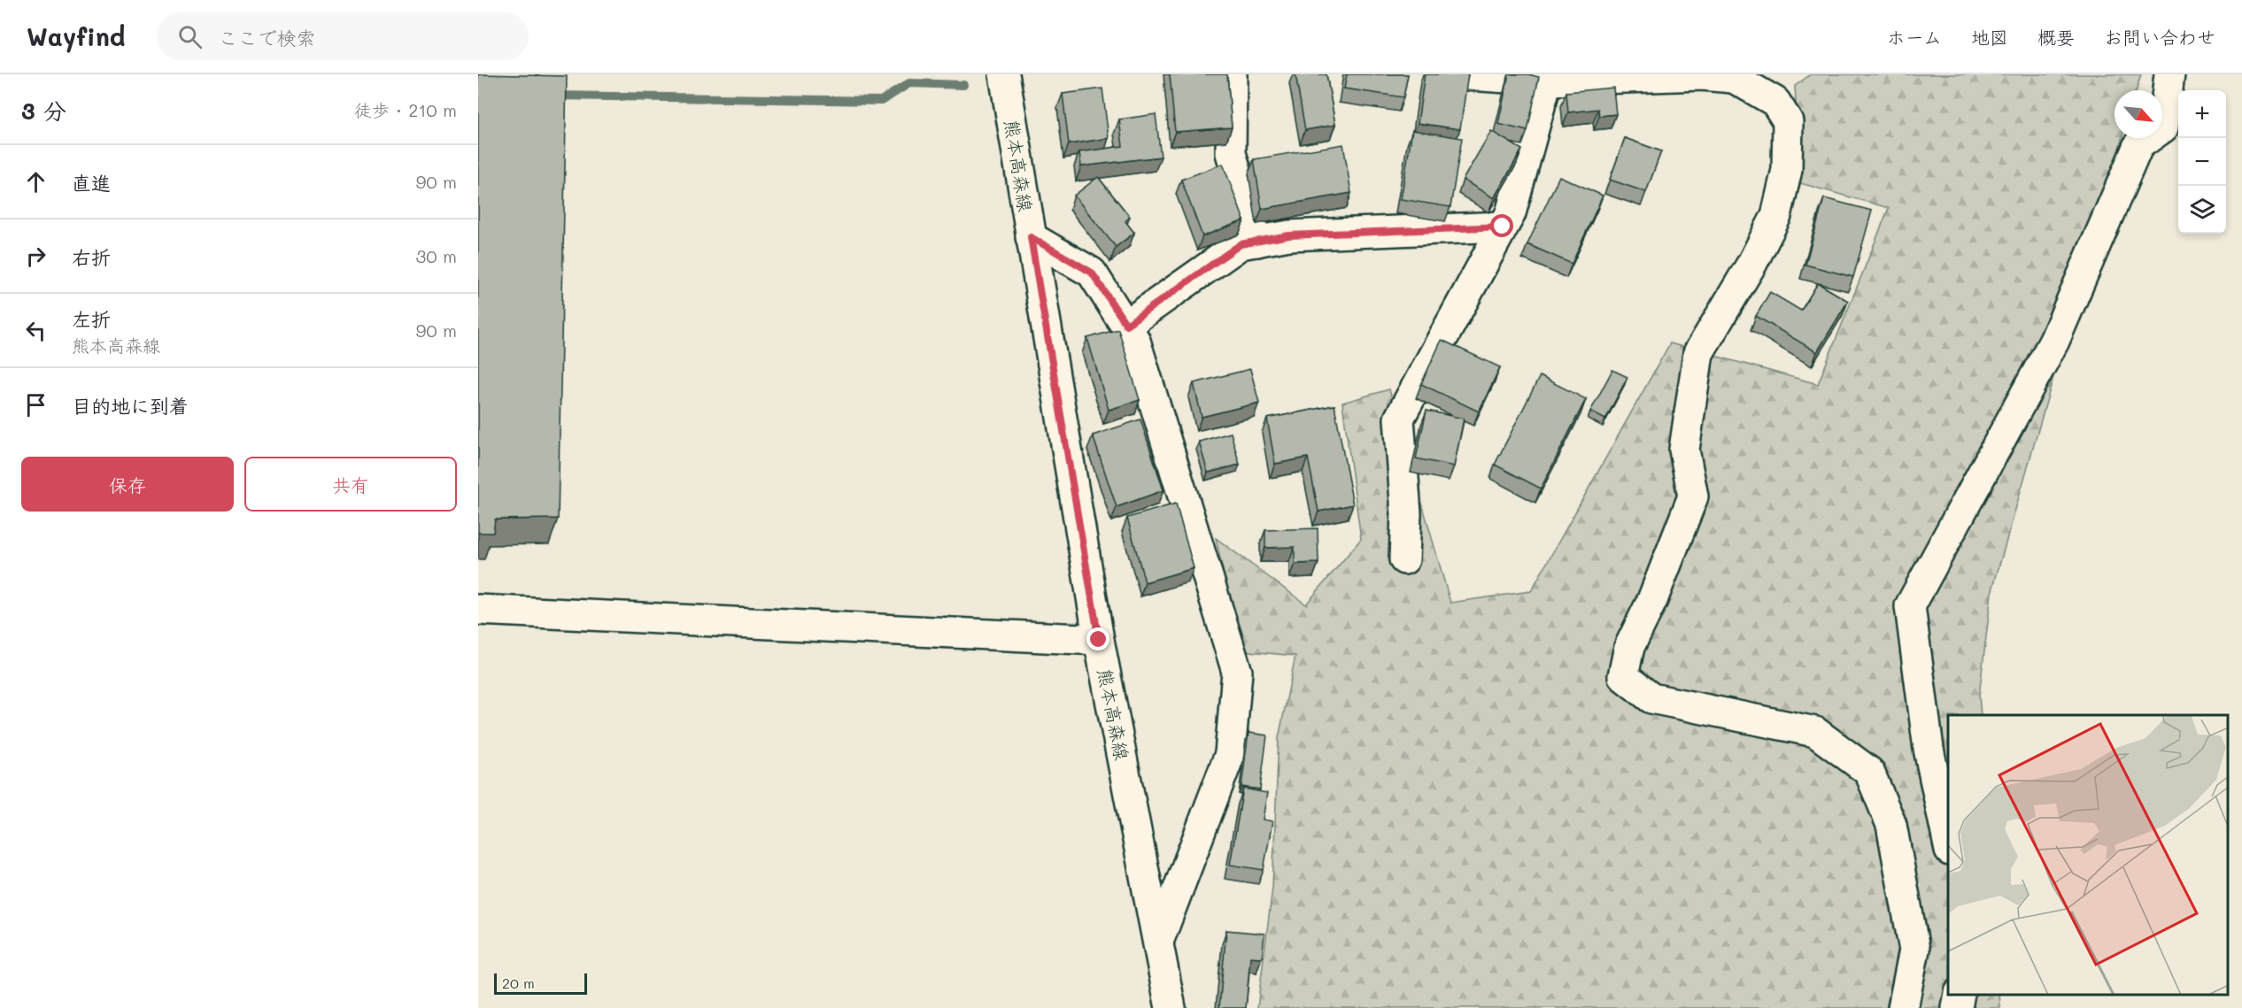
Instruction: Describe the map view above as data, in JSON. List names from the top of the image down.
{
  "streets": {
    "street": ["熊本高森線"]
  },
  "scale_bar": "20 m",
  "north": "bottom right",
  "page": {
    "header": "Wayfind",
    "search": "ここで検索",
    "nav": [
      "ホーム",
      "地図",
      "概要",
      "お問い合わせ"
    ],
    "heading": ["3 分", "徒歩 · 210 m"],
    "map_buttons": ["+", "−"],
    "list": [
      ["直進", "90 m"],
      ["右折", "30 m"],
      ["左折", "熊本高森線", "90 m"],
      "目的地に到着"
    ],
    "buttons": ["保存", "共有"],
    "scale": "20 m"
  }
}
